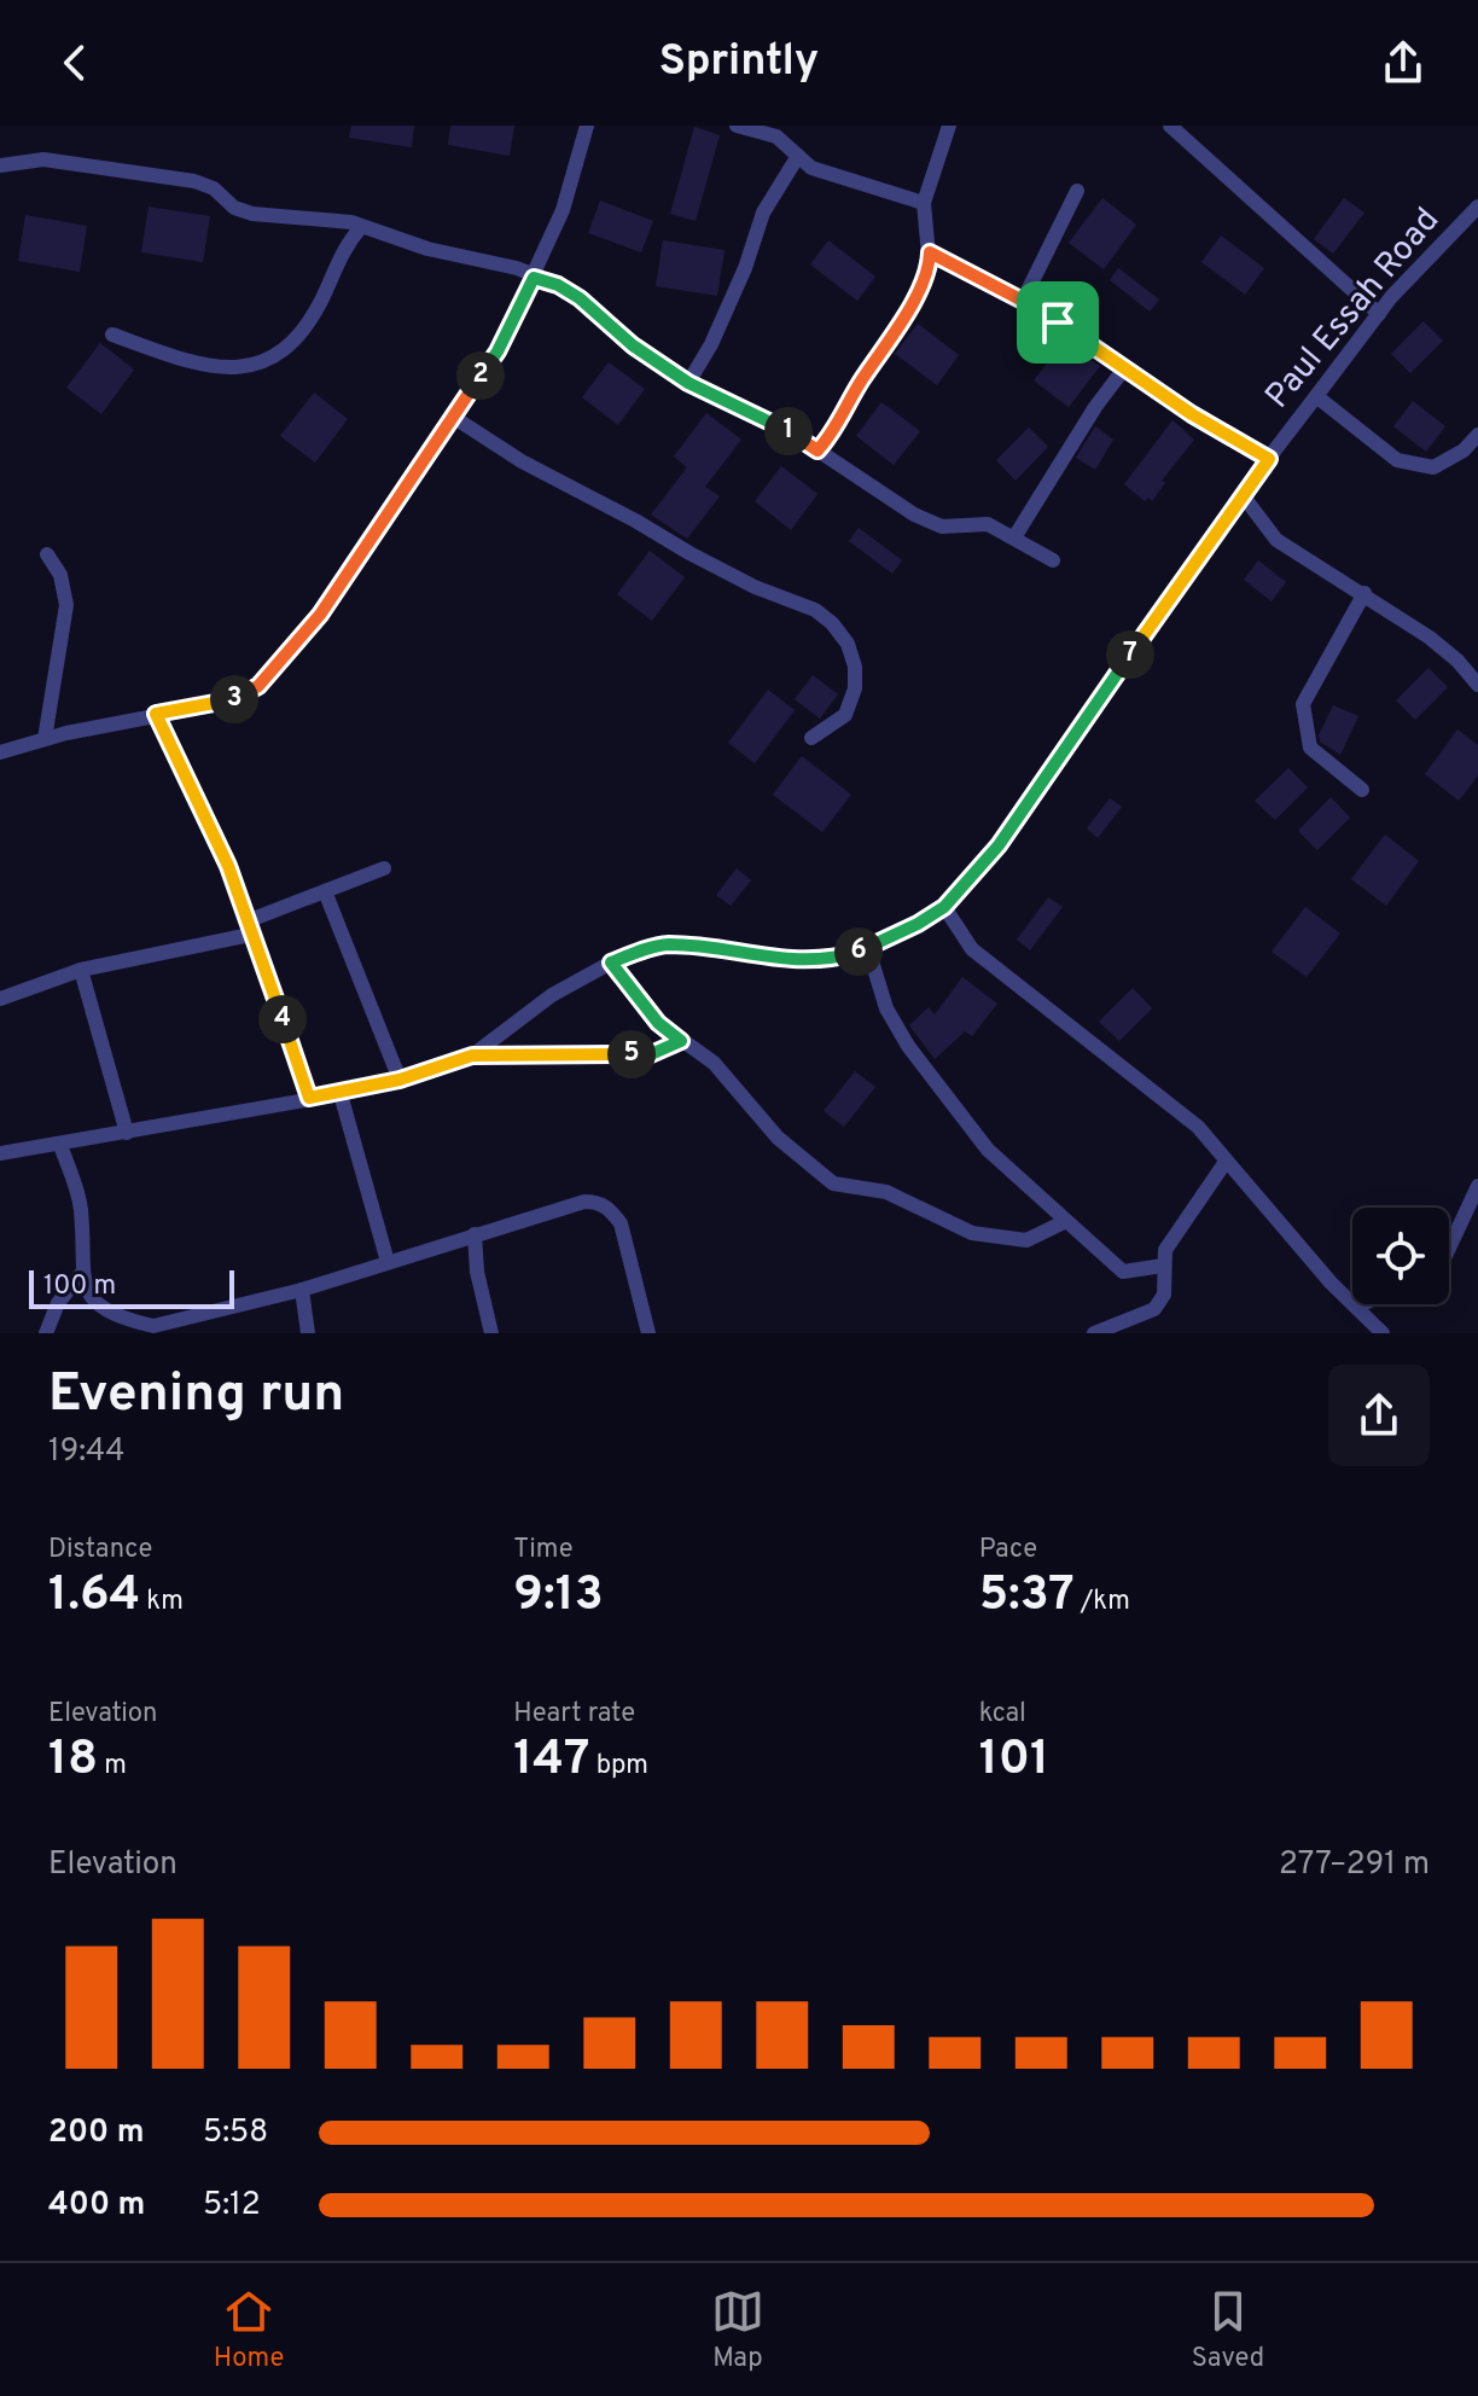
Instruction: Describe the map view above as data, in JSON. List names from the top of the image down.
{
  "streets": {
    "street": ["Paul Essah Road"]
  },
  "scale_bar": "100 m",
  "page": {
    "header": "Sprintly",
    "pins": [
      "2",
      "1",
      "7",
      "3",
      "6",
      "4",
      "5"
    ],
    "scale": "100 m",
    "heading": ["Evening run", "19:44"],
    "stats": [
      ["Distance", "1.64 km"],
      ["Time", "9:13"],
      ["Pace", "5:37 /km"],
      ["Elevation", "18 m"],
      ["Heart rate", "147 bpm"],
      ["kcal", "101"]
    ],
    "chart": ["Elevation", "277–291 m"],
    "list": [
      {
        "name": "200 m",
        "note": "5:58"
      },
      {
        "name": "400 m",
        "note": "5:12"
      }
    ],
    "tabs": ["Home", "Map", "Saved"]
  }
}
